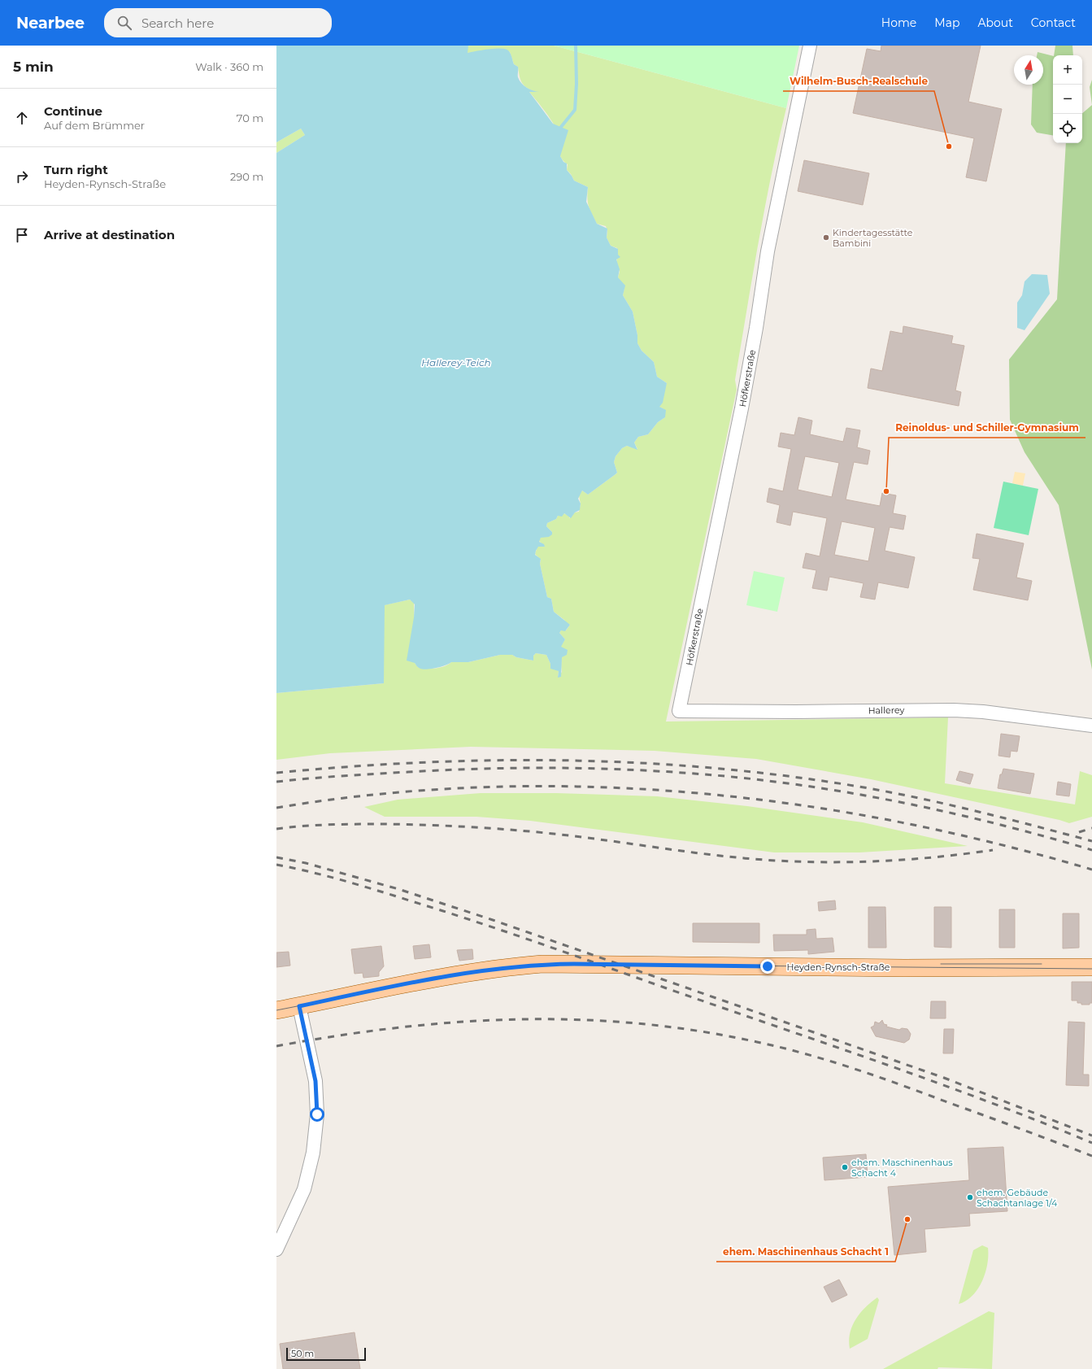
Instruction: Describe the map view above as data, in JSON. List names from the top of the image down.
{
  "streets": {
    "main road": ["Heyden-Rynsch-Straße"],
    "street": ["Höfkerstraße", "Hallerey"]
  },
  "crossings": [
    ["Höfkerstraße", "Hallerey"]
  ],
  "water": ["Hallerey-Teich"],
  "places": [
    "Wilhelm-Busch-Realschule",
    "Kindertagesstätte Bambini",
    "Reinoldus- und Schiller-Gymnasium",
    "ehem. Maschinenhaus Schacht 4",
    "ehem. Gebäude Schachtanlage 1/4",
    "ehem. Maschinenhaus Schacht 1"
  ],
  "scale_bar": "50 m",
  "north": "top",
  "page": {
    "header": "Nearbee",
    "search": "Search here",
    "nav": [
      "Home",
      "Map",
      "About",
      "Contact"
    ],
    "heading": ["5 min", "Walk · 360 m"],
    "map_buttons": ["+", "−"],
    "list": [
      ["Continue", "Auf dem Brümmer", "70 m"],
      ["Turn right", "Heyden-Rynsch-Straße", "290 m"],
      "Arrive at destination"
    ],
    "scale": "50 m"
  }
}
